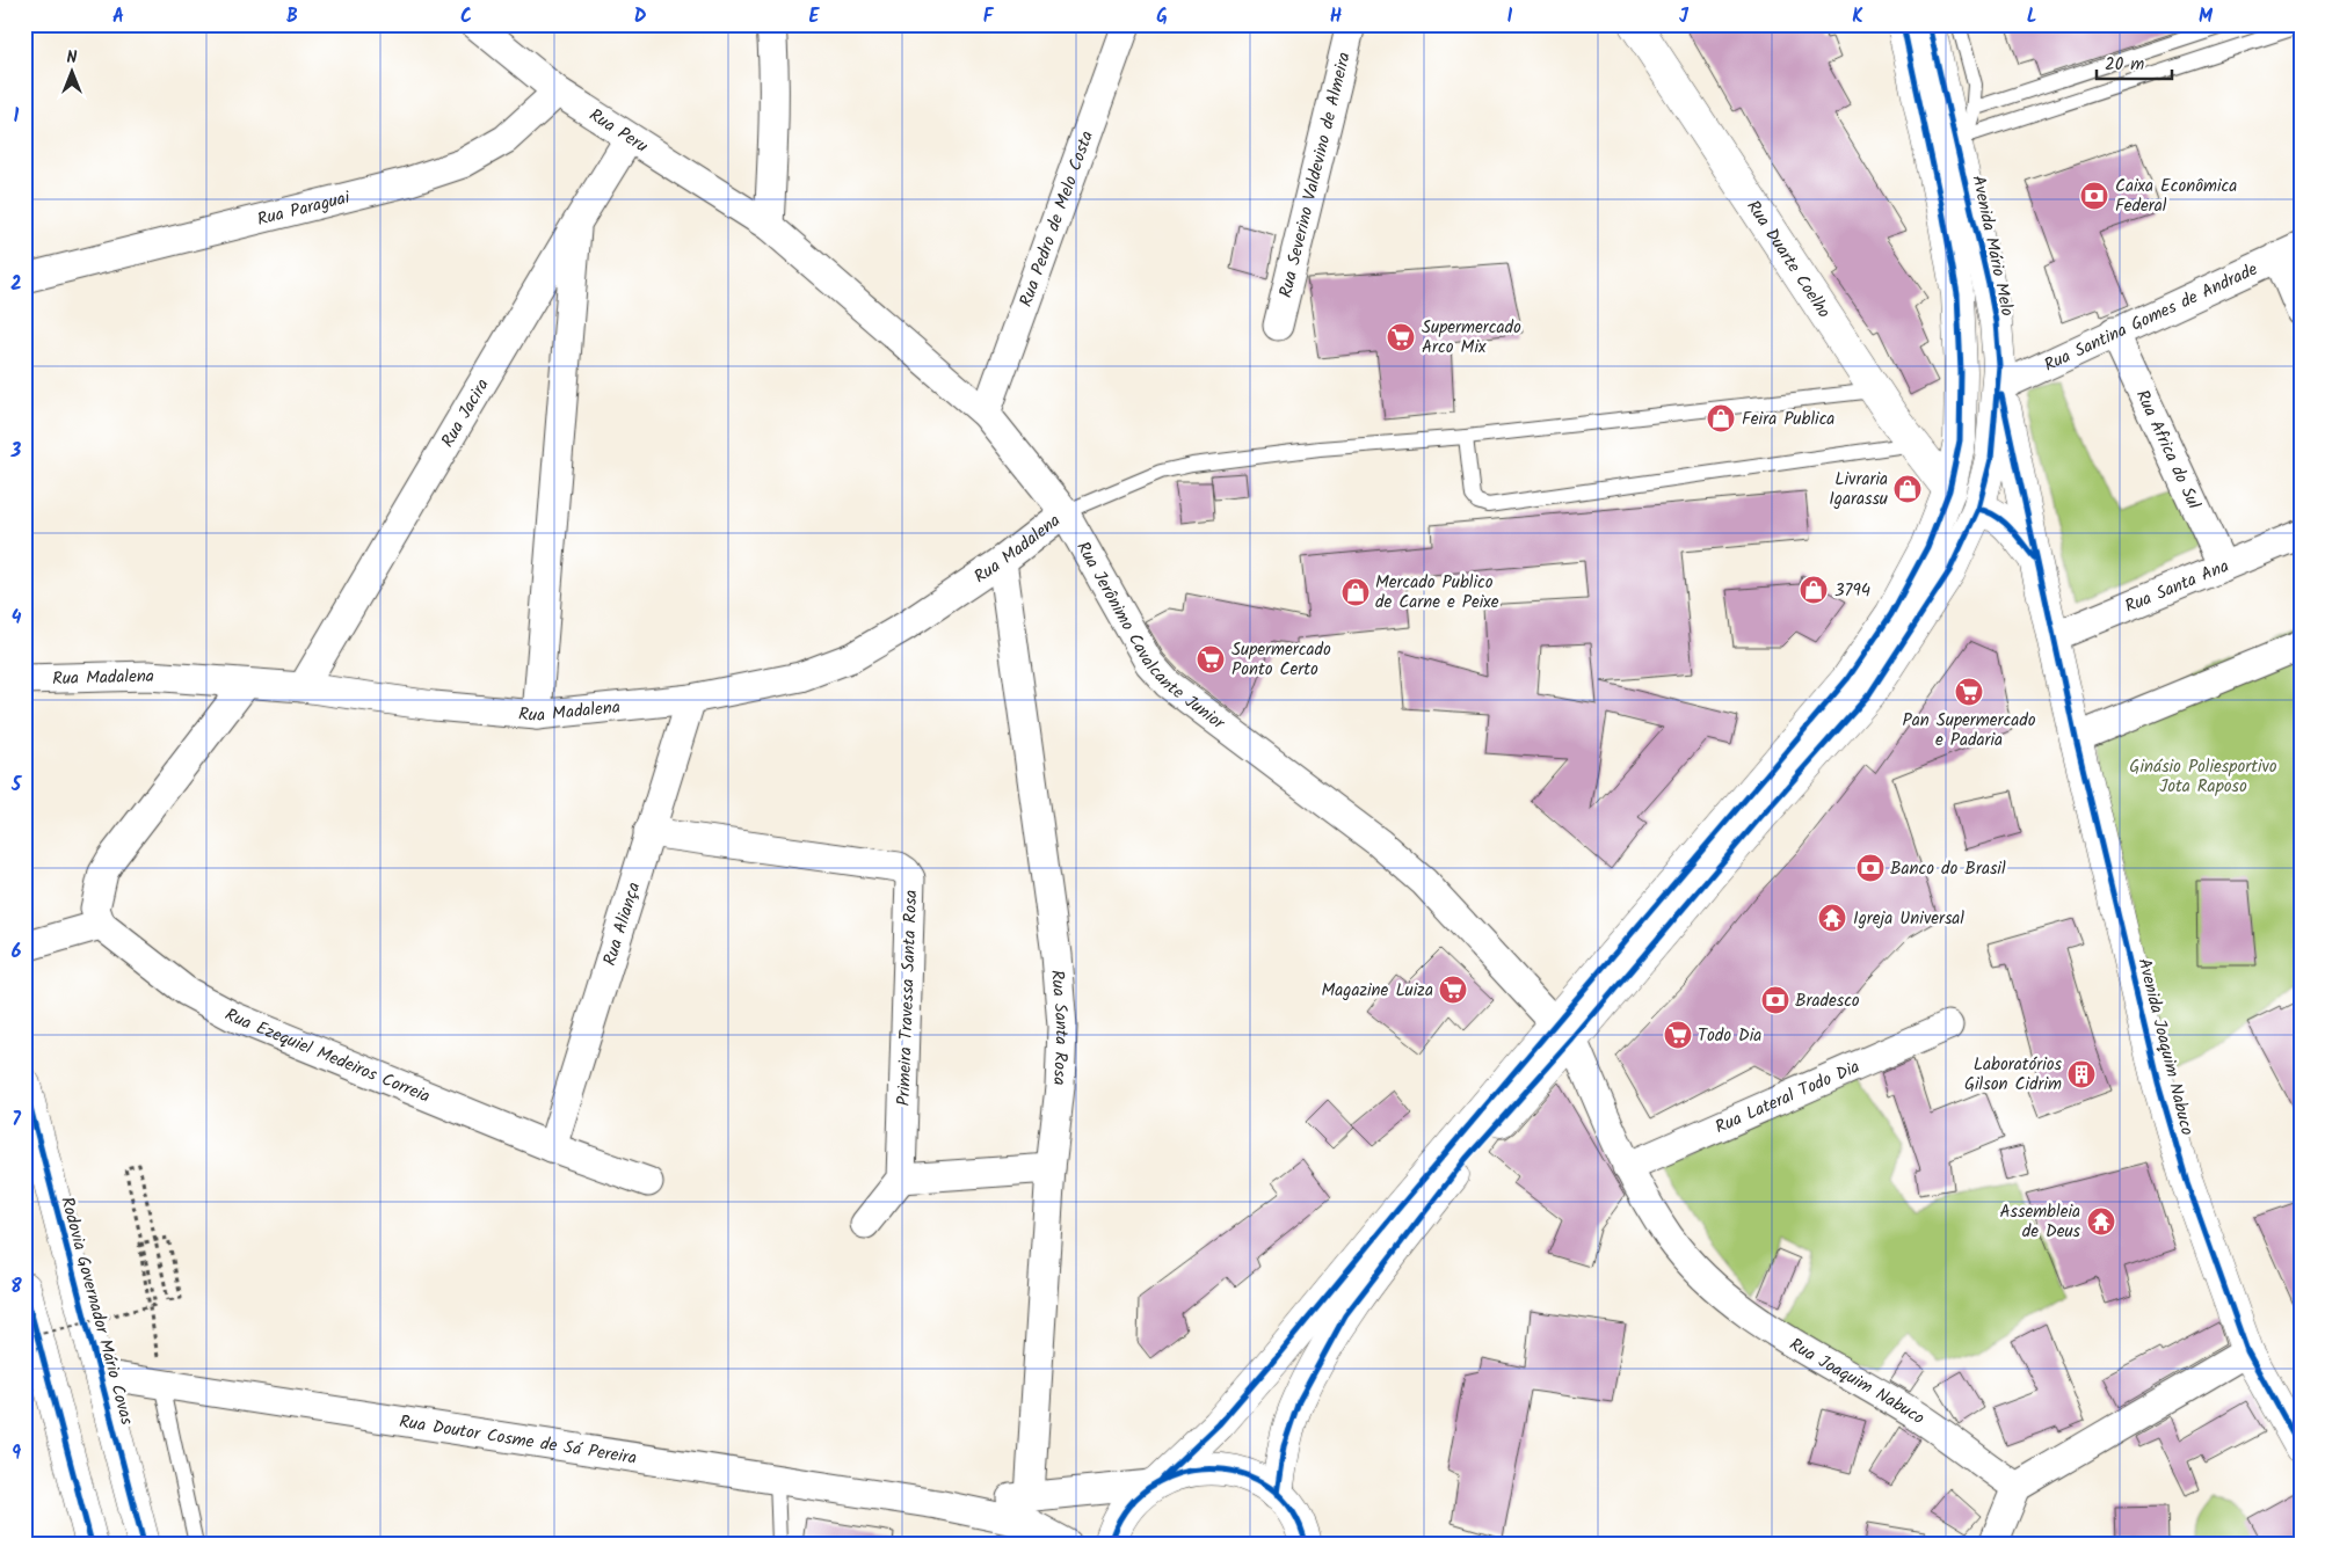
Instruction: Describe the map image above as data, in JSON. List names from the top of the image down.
{
  "streets": {
    "main road": [
      "Avenida Mário Melo",
      "Rua Duarte Coelho",
      "Avenida Joaquim Nabuco",
      "Rodovia Governador Mário Covas"
    ],
    "street": [
      "Rua Peru",
      "Rua Severino Valdevino de Almeira",
      "Rua Paraguai",
      "Rua Pedro de Melo Costa",
      "Rua Santina Gomes de Andrade",
      "Rua Jacira",
      "Rua Africa do Sul",
      "Rua Madalena",
      "Rua Santa Ana",
      "Rua Jerônimo Cavalcante Junior",
      "Rua Aliança",
      "Primeira Travessa Santa Rosa",
      "Rua Santa Rosa",
      "Rua Ezequiel Medeiros Correia",
      "Rua Lateral Todo Dia",
      "Rua Joaquim Nabuco",
      "Rua Doutor Cosme de Sá Pereira"
    ]
  },
  "crossings": [
    ["Rua Peru", "Rua Paraguai"],
    ["Rua Peru", "Rua Jacira"],
    ["Rua Peru", "Rua Jerônimo Cavalcante Junior"],
    ["Rua Pedro de Melo Costa", "Rua Jerônimo Cavalcante Junior"],
    ["Avenida Mário Melo", "Rua Santina Gomes de Andrade"],
    ["Avenida Mário Melo", "Rua Jerônimo Cavalcante Junior"],
    ["Avenida Mário Melo", "Avenida Joaquim Nabuco"],
    ["Avenida Mário Melo", "Rua Joaquim Nabuco"],
    ["Rua Santina Gomes de Andrade", "Rua Africa do Sul"],
    ["Rua Santina Gomes de Andrade", "Avenida Joaquim Nabuco"],
    ["Rua Jacira", "Rua Madalena"],
    ["Rua Africa do Sul", "Rua Santa Ana"],
    ["Rua Madalena", "Rua Jerônimo Cavalcante Junior"],
    ["Rua Madalena", "Rua Aliança"],
    ["Rua Madalena", "Rua Santa Rosa"],
    ["Rua Santa Ana", "Avenida Joaquim Nabuco"],
    ["Rua Jerônimo Cavalcante Junior", "Rua Joaquim Nabuco"],
    ["Rua Aliança", "Primeira Travessa Santa Rosa"],
    ["Rua Aliança", "Rua Ezequiel Medeiros Correia"],
    ["Rua Lateral Todo Dia", "Rua Joaquim Nabuco"],
    ["Rodovia Governador Mário Covas", "Rua Doutor Cosme de Sá Pereira"]
  ],
  "parks": ["Ginásio Poliesportivo Jota Raposo"],
  "places": {
    "bank": ["Caixa Econômica Federal", "Banco do Brasil", "Bradesco"],
    "supermarket": [
      "Supermercado Arco Mix",
      "Supermercado Ponto Certo",
      "Pan Supermercado e Padaria",
      "Magazine Luiza",
      "Todo Dia"
    ],
    "shop": [
      "Feira Publica",
      "Livraria Igarassu",
      "3794",
      "Mercado Publico de Carne e Peixe"
    ],
    "temple": ["Igreja Universal", "Assembleia de Deus"],
    "building": ["Laboratórios Gilson Cidrim"]
  },
  "scale_bar": "20 m",
  "north": "top",
  "grid": {
    "columns": [
      "A",
      "B",
      "C",
      "D",
      "E",
      "F",
      "G",
      "H",
      "I",
      "J",
      "K",
      "L",
      "M"
    ],
    "rows": [
      "1",
      "2",
      "3",
      "4",
      "5",
      "6",
      "7",
      "8",
      "9"
    ]
  }
}
